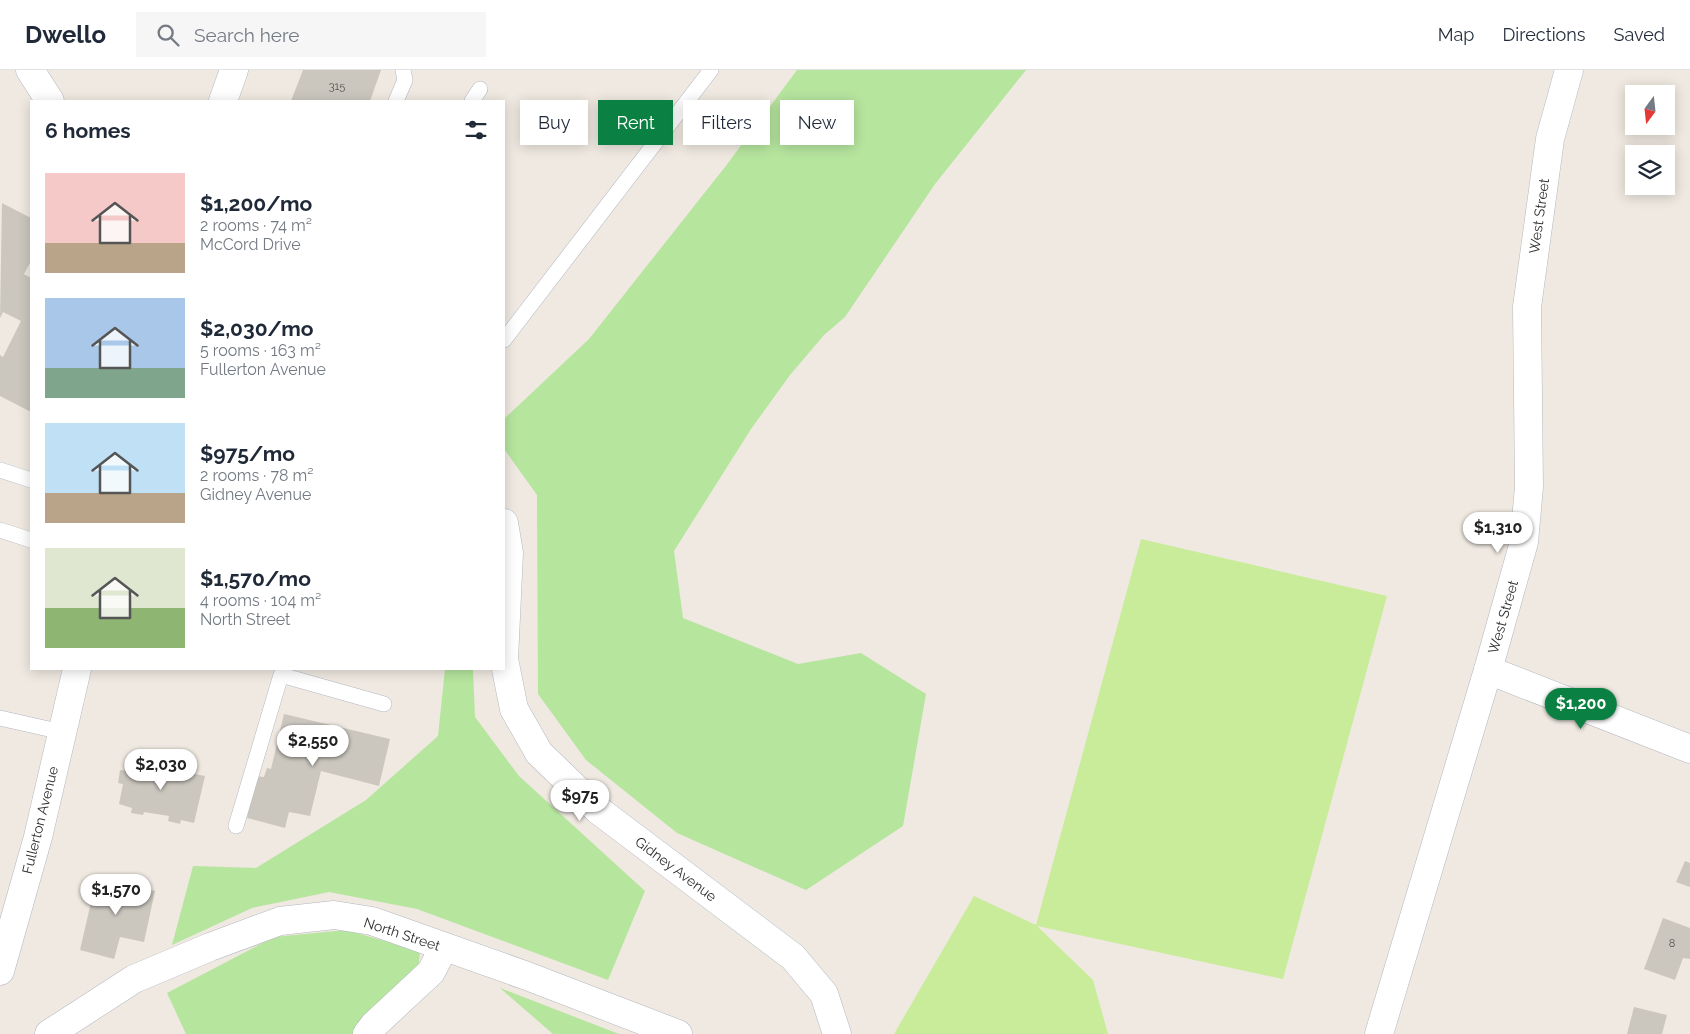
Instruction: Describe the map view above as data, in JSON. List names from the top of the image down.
{
  "streets": {
    "street": [
      "West Street",
      "Fullerton Avenue",
      "Gidney Avenue",
      "North Street"
    ]
  },
  "house_numbers": ["315", "8"],
  "north": "bottom",
  "page": {
    "header": "Dwello",
    "search": "Search here",
    "nav": ["Map", "Directions", "Saved"],
    "chip": [
      "Buy",
      "Rent",
      "Filters",
      "New"
    ],
    "heading": "6 homes",
    "list": [
      {
        "name": "$1,200/mo",
        "note": "2 rooms · 74 m² · McCord Drive"
      },
      {
        "name": "$2,030/mo",
        "note": "5 rooms · 163 m² · Fullerton Avenue"
      },
      {
        "name": "$975/mo",
        "note": "2 rooms · 78 m² · Gidney Avenue"
      },
      {
        "name": "$1,570/mo",
        "note": "4 rooms · 104 m² · North Street"
      }
    ],
    "price": [
      "$1,310",
      "$1,200",
      "$2,550",
      "$2,030",
      "$975",
      "$1,570"
    ]
  }
}
